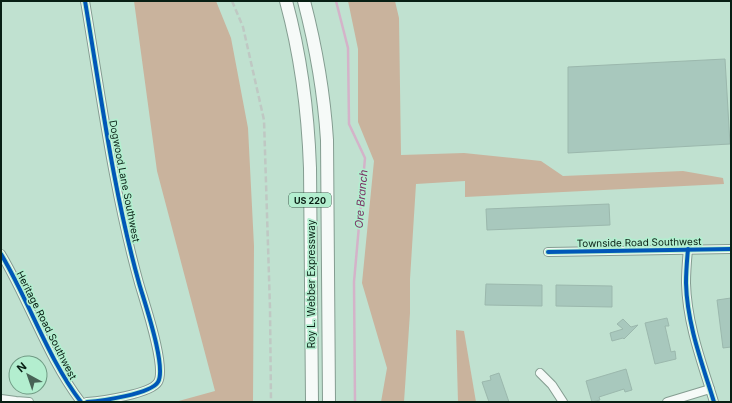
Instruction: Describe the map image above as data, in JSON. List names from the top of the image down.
{
  "streets": {
    "highway": ["US 220", "Roy L. Webber Expressway"],
    "street": ["Dogwood Lane Southwest", "Townside Road Southwest", "Heritage Road Southwest"]
  },
  "water": ["Ore Branch"],
  "north": "top left"
}
